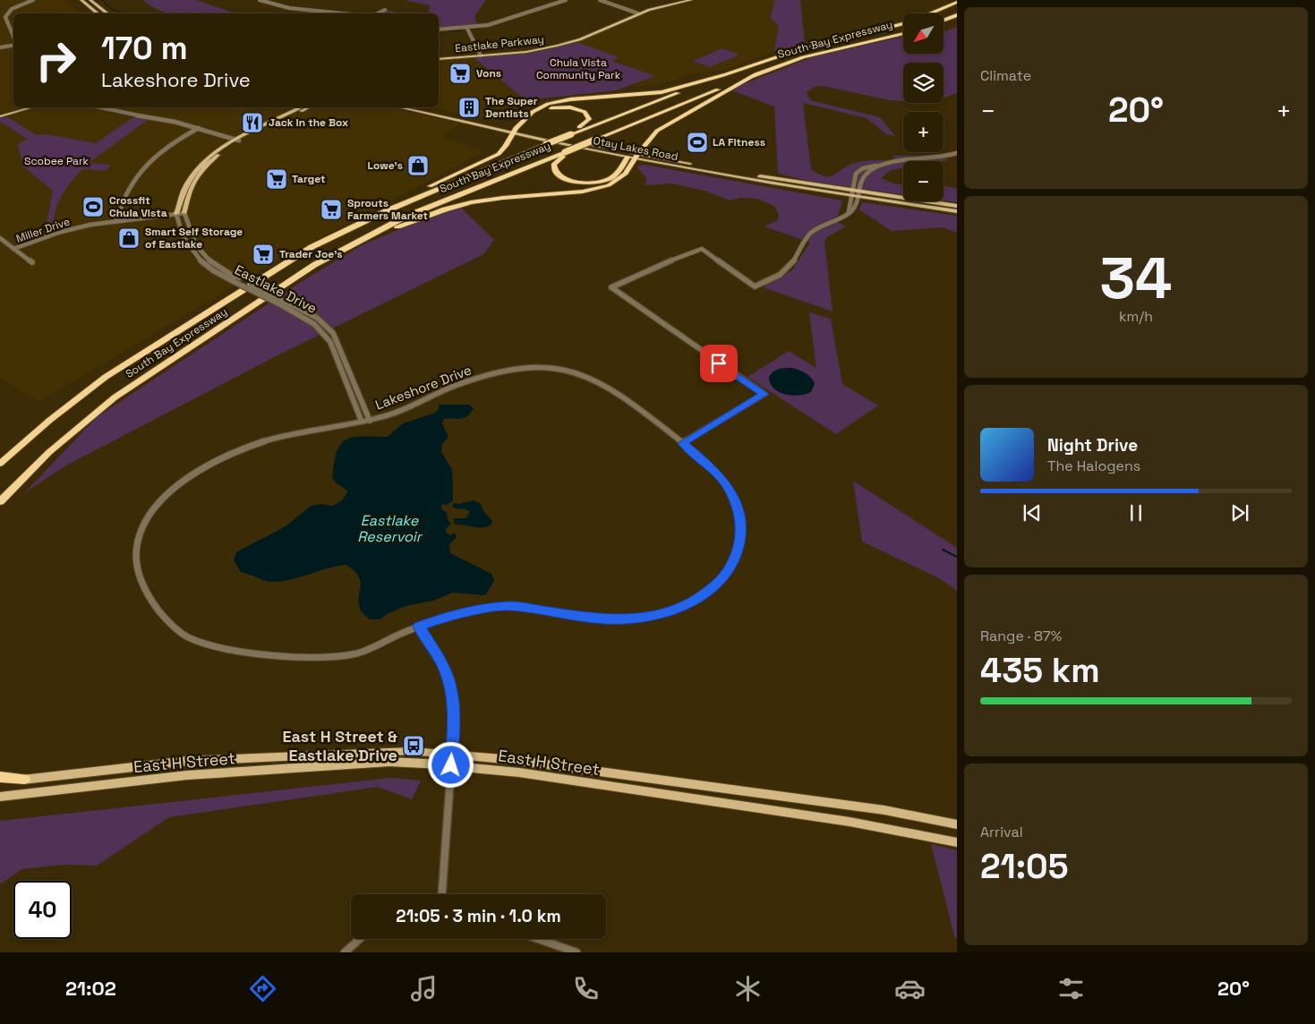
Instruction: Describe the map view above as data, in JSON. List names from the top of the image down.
{
  "streets": {
    "highway": ["South Bay Expressway"],
    "main road": ["Eastlake Parkway", "Otay Lakes Road", "East H Street"],
    "street": ["Miller Drive", "Eastlake Drive", "Lakeshore Drive"]
  },
  "crossings": [
    ["Miller Drive", "Eastlake Drive"],
    ["Eastlake Drive", "Lakeshore Drive"]
  ],
  "water": ["Eastlake Reservoir"],
  "parks": ["Chula Vista Community Park", "Scobee Park"],
  "places": {
    "supermarket": [
      "Vons",
      "Target",
      "Sprouts Farmers Market",
      "Trader Joe's"
    ],
    "building": ["The Super Dentists"],
    "restaurant": ["Jack in the Box"],
    "sports": ["LA Fitness", "Crossfit Chula Vista"],
    "shop": ["Lowe's", "Smart Self Storage of Eastlake"],
    "bus stop": ["East H Street & Eastlake Drive"]
  },
  "north": "bottom left",
  "page": {
    "tile": [
      "Climate",
      ["34", "km/h"],
      ["Range · 87%", "435 km"],
      ["Arrival", "21:05"]
    ],
    "map_buttons": ["+", "−"],
    "turn": ["170 m", "Lakeshore Drive"],
    "heat": ["−", "20°", "+"],
    "song": ["Night Drive", "The Halogens"],
    "limit": "40",
    "trip": "21:05 · 3 min · 1.0 km",
    "tabs": ["21:02", "20°"]
  }
}
